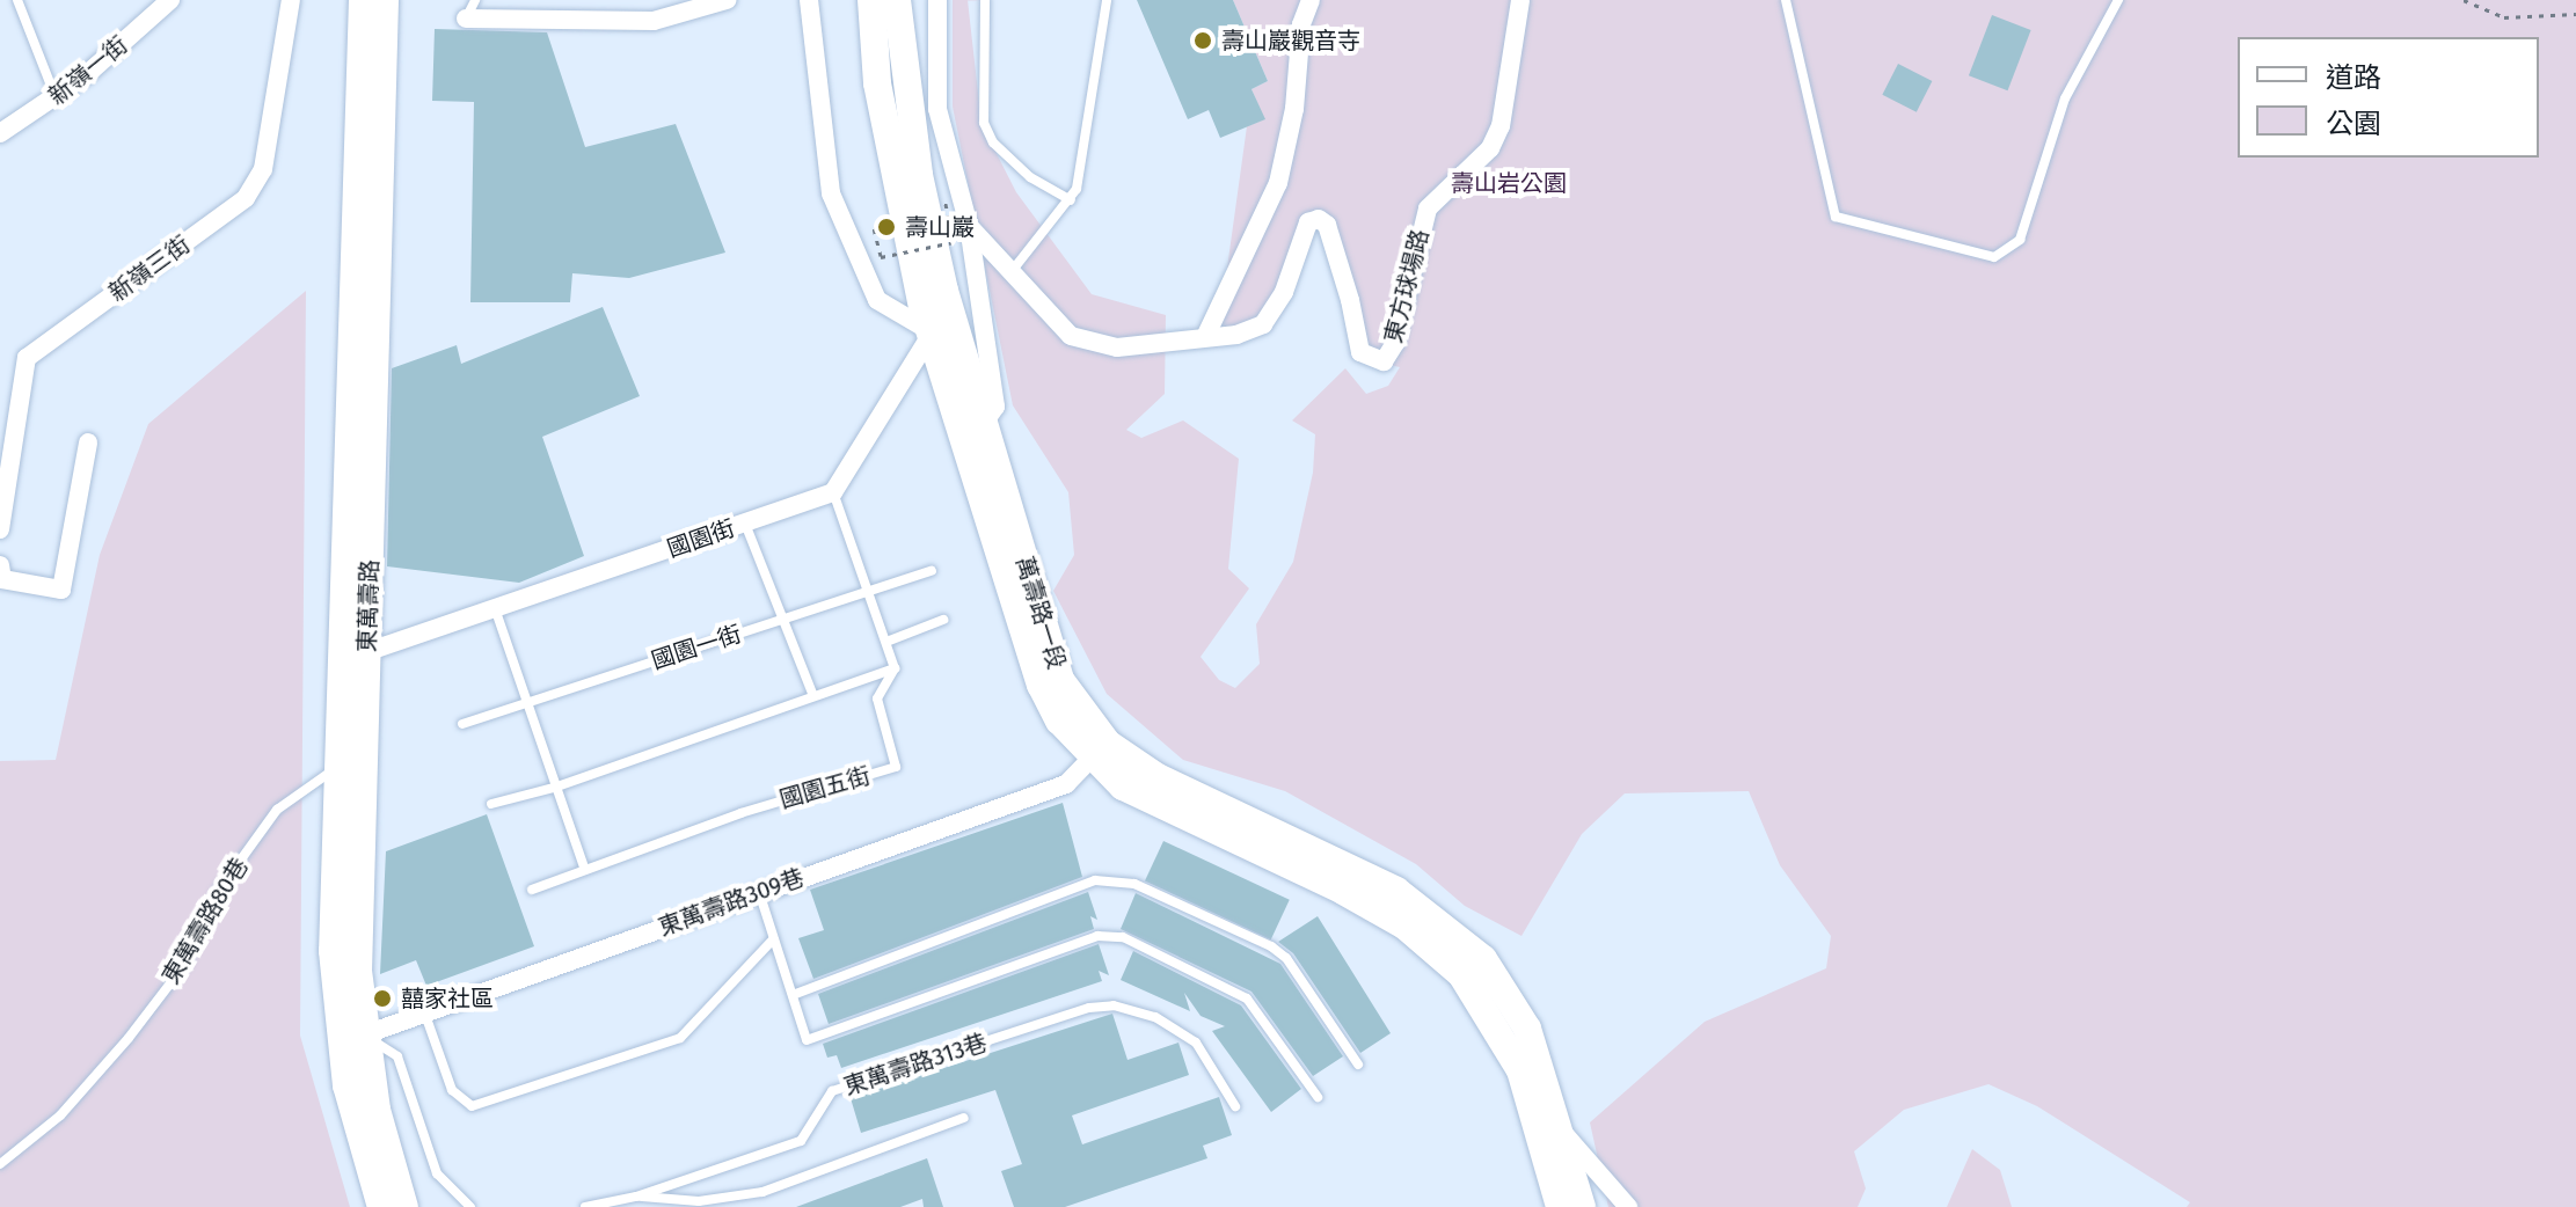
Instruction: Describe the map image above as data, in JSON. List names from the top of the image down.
{
  "streets": {
    "main road": ["東萬壽路", "萬壽路一段"],
    "street": [
      "新嶺一街",
      "新嶺三街",
      "東方球場路",
      "國園街",
      "東萬壽路309巷"
    ],
    "lane": [
      "國園一街",
      "國園五街",
      "東萬壽路80巷",
      "東萬壽路313巷"
    ]
  },
  "crossings": [
    ["國園街", "東萬壽路"],
    ["東萬壽路", "東萬壽路309巷"],
    ["東萬壽路", "東萬壽路80巷"],
    ["萬壽路一段", "東萬壽路309巷"]
  ],
  "parks": ["壽山岩公園"],
  "places": ["壽山巖觀音寺", "壽山巖", "囍家社區"],
  "legend": ["道路", "公園"]
}
